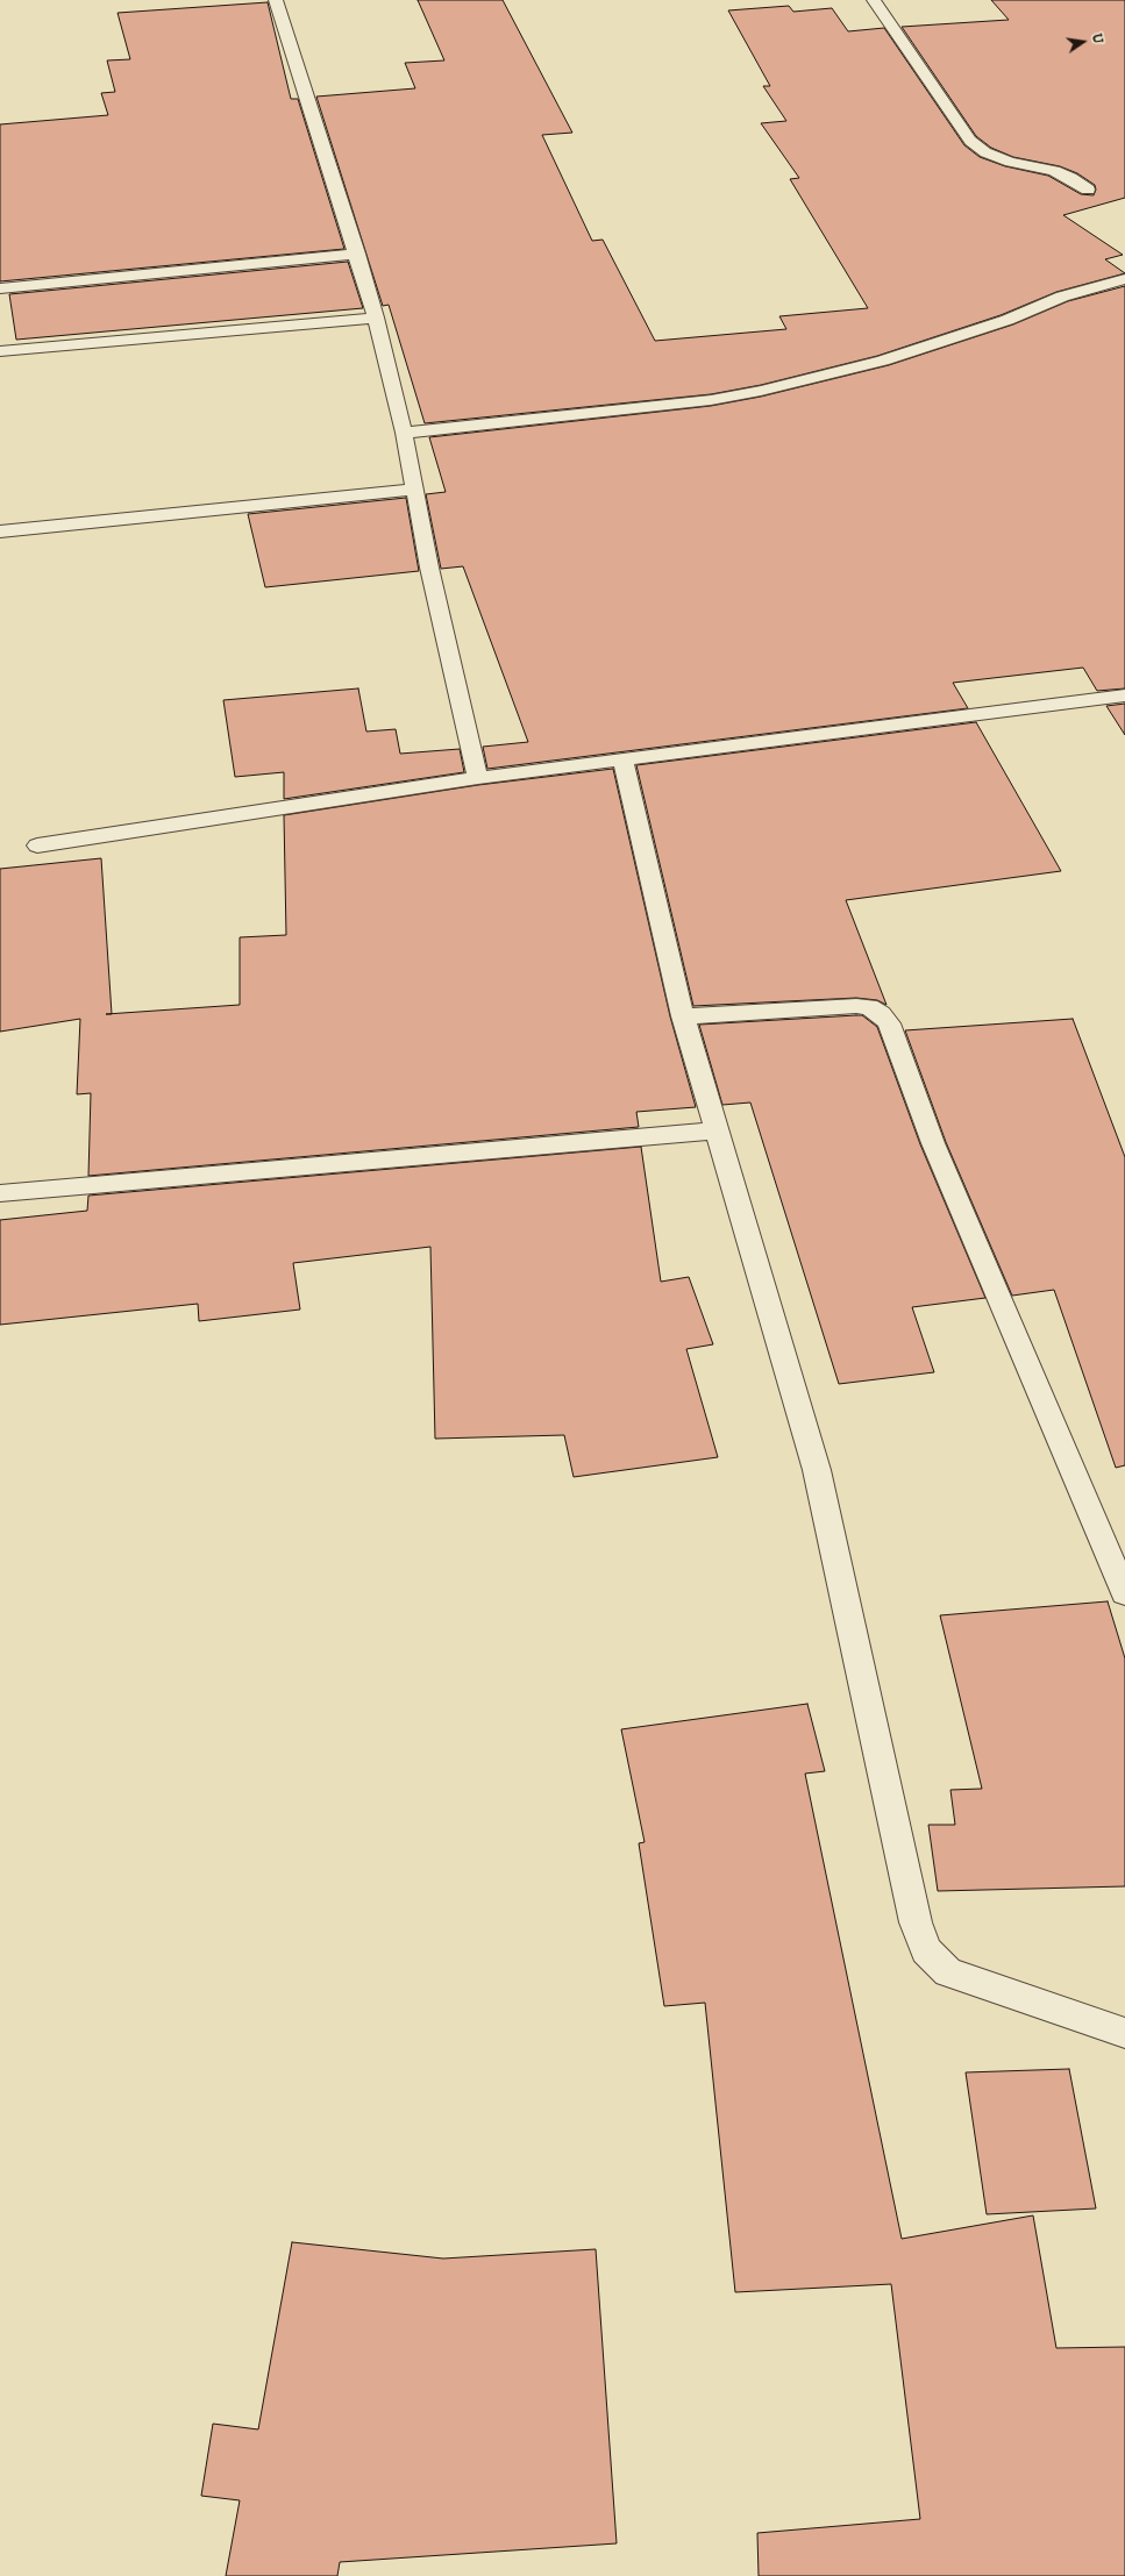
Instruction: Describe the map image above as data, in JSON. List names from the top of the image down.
{
  "north": "right"
}
